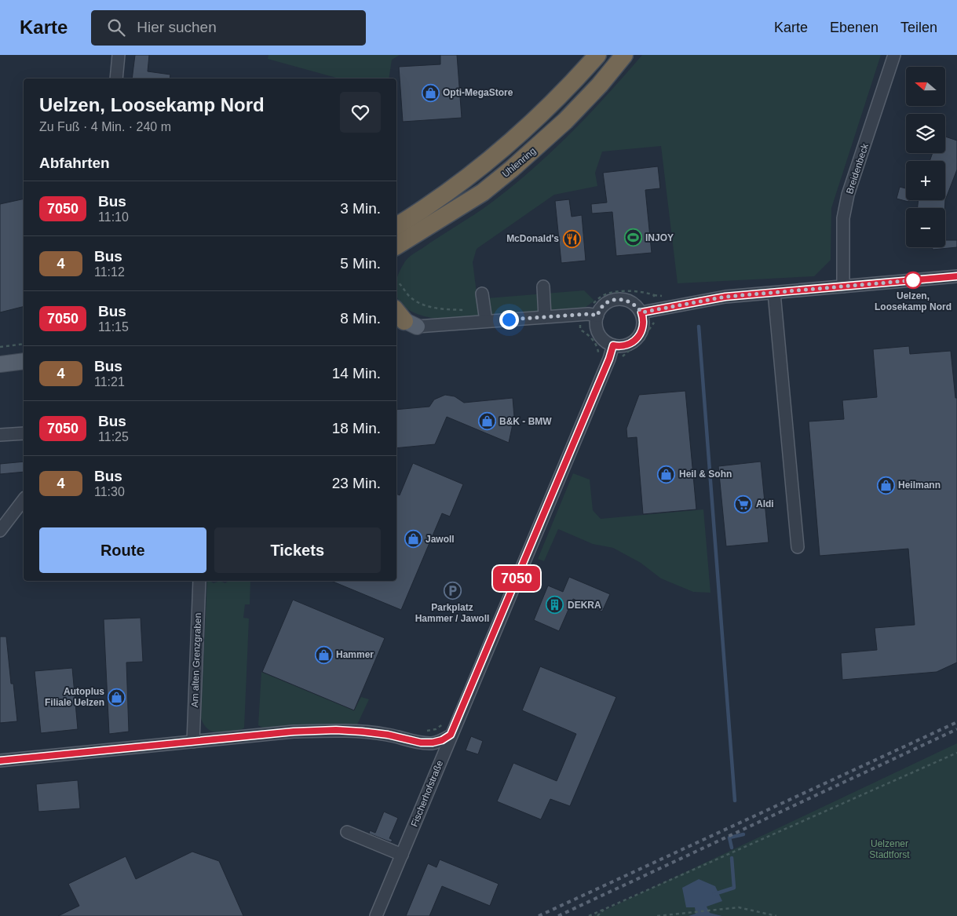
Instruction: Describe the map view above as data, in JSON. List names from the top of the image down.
{
  "streets": {
    "highway": ["Uhlenring"],
    "street": ["Breidenbeck", "Am alten Grenzgraben", "Fischerhofstraße"]
  },
  "parks": ["Uelzener Stadtforst"],
  "places": {
    "shop": [
      "Opti-MegaStore",
      "B&K - BMW",
      "Heil & Sohn",
      "Heilmann",
      "Jawoll",
      "Hammer",
      "Autoplus Filiale Uelzen"
    ],
    "sports": ["INJOY"],
    "restaurant": ["McDonald's"],
    "other": ["Uelzen, Loosekamp Nord"],
    "supermarket": ["Aldi"],
    "parking": ["Parkplatz Hammer / Jawoll"],
    "building": ["DEKRA"]
  },
  "lines": ["bus line 7050"],
  "north": "left",
  "page": {
    "header": "Karte",
    "search": "Hier suchen",
    "nav": ["Karte", "Ebenen", "Teilen"],
    "on_map": "7050",
    "map_buttons": ["+", "−"],
    "heading": [
      ["Uelzen, Loosekamp Nord", "Zu Fuß · 4 Min. · 240 m"],
      "Abfahrten"
    ],
    "list": [
      {
        "mark": "7050",
        "name": "Bus",
        "note": "11:10",
        "value": "3 Min."
      },
      {
        "mark": "4",
        "name": "Bus",
        "note": "11:12",
        "value": "5 Min."
      },
      {
        "mark": "7050",
        "name": "Bus",
        "note": "11:15",
        "value": "8 Min."
      },
      {
        "mark": "4",
        "name": "Bus",
        "note": "11:21",
        "value": "14 Min."
      },
      {
        "mark": "7050",
        "name": "Bus",
        "note": "11:25",
        "value": "18 Min."
      },
      {
        "mark": "4",
        "name": "Bus",
        "note": "11:30",
        "value": "23 Min."
      }
    ],
    "buttons": ["Route", "Tickets"]
  }
}
